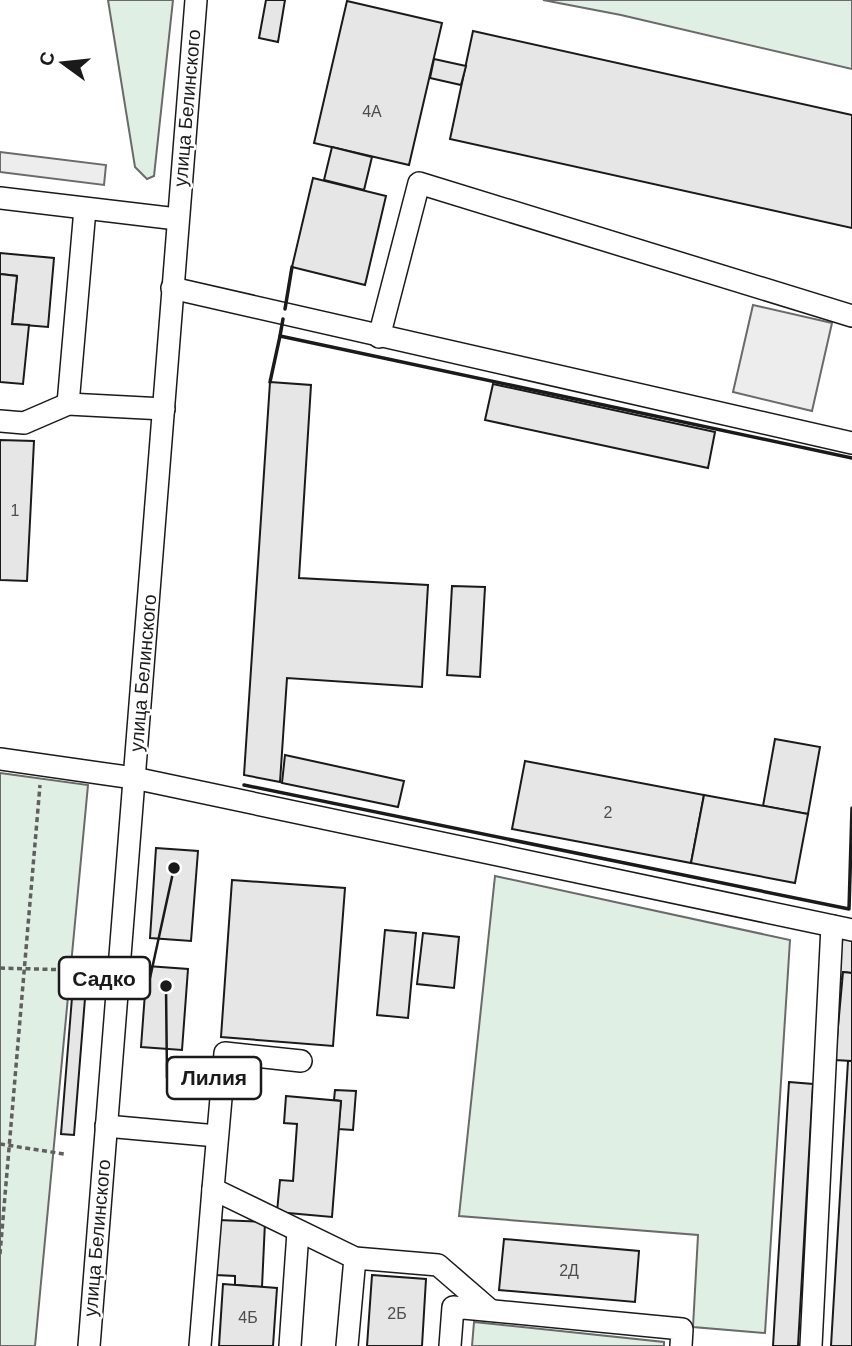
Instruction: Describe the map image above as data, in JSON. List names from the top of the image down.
{
  "streets": {
    "street": ["улица Белинского"]
  },
  "places": ["Садко", "Лилия"],
  "house_numbers": [
    "4А",
    "1",
    "2",
    "2Д",
    "2Б",
    "4Б"
  ],
  "north": "left"
}
